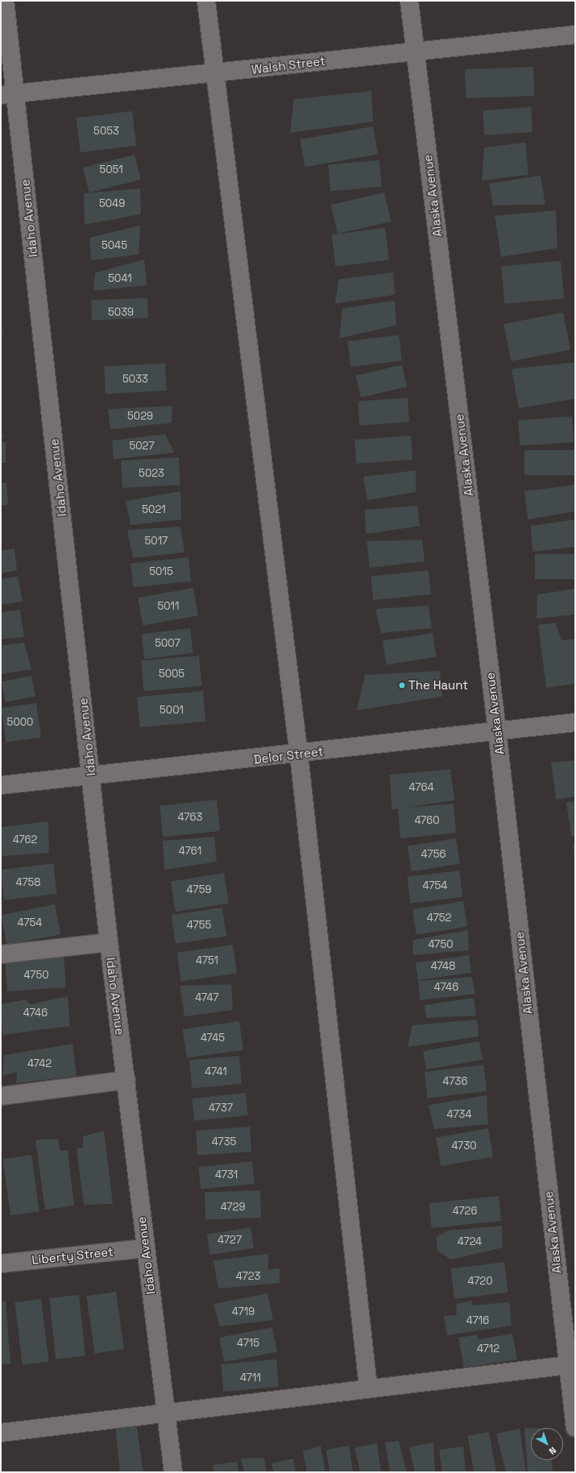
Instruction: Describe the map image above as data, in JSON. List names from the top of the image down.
{
  "streets": {
    "street": [
      "Walsh Street",
      "Alaska Avenue",
      "Idaho Avenue",
      "Delor Street",
      "Liberty Street"
    ]
  },
  "crossings": [
    ["Walsh Street", "Alaska Avenue"],
    ["Walsh Street", "Idaho Avenue"],
    ["Alaska Avenue", "Delor Street"],
    ["Idaho Avenue", "Delor Street"],
    ["Idaho Avenue", "Liberty Street"]
  ],
  "places": ["The Haunt"],
  "house_numbers": [
    "5053",
    "5051",
    "5049",
    "5045",
    "5041",
    "5039",
    "5033",
    "5029",
    "5027",
    "5023",
    "5021",
    "5017",
    "5015",
    "5011",
    "5007",
    "5005",
    "5001",
    "5000",
    "4764",
    "4763",
    "4760",
    "4762",
    "4761",
    "4756",
    "4758",
    "4754",
    "4759",
    "4752",
    "4754",
    "4755",
    "4750",
    "4751",
    "4748",
    "4750",
    "4746",
    "4747",
    "4746",
    "4745",
    "4742",
    "4741",
    "4736",
    "4737",
    "4734",
    "4735",
    "4730",
    "4731",
    "4729",
    "4726",
    "4727",
    "4724",
    "4723",
    "4720",
    "4719",
    "4716",
    "4715",
    "4712",
    "4711"
  ],
  "north": "bottom right"
}
